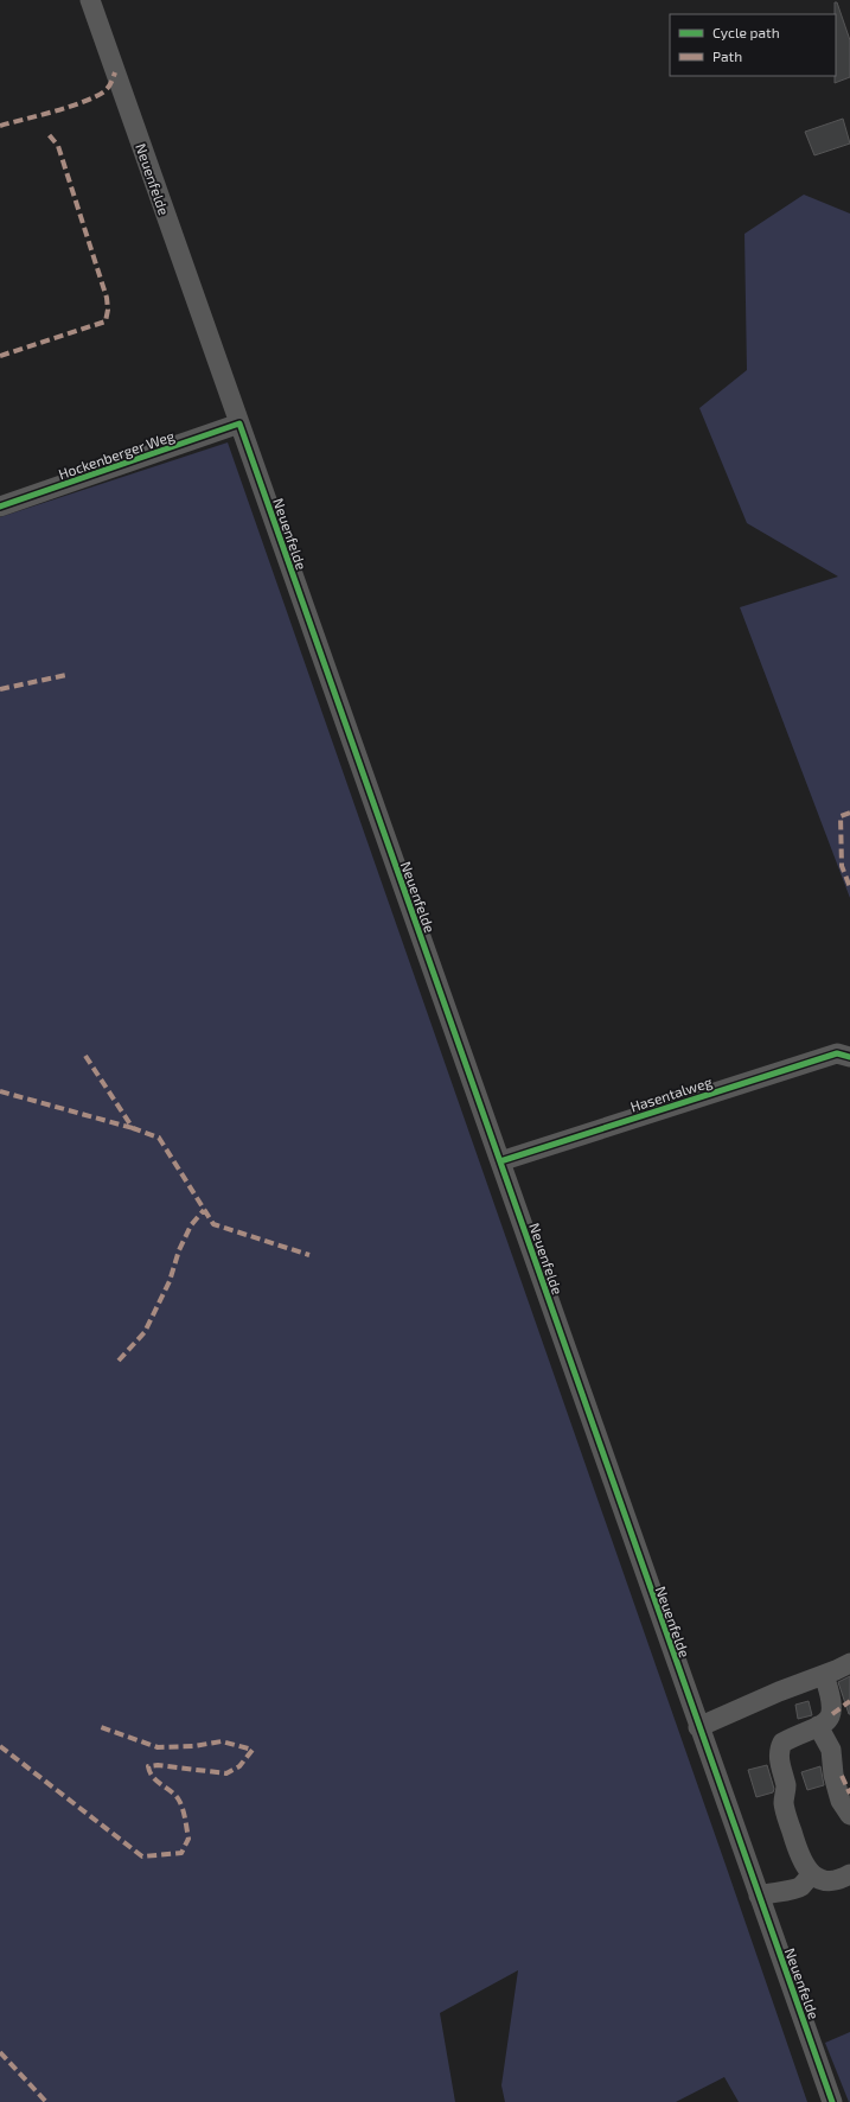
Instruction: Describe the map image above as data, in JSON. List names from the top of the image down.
{
  "streets": {
    "street": ["Neuenfelde", "Hockenberger Weg", "Hasentalweg"]
  },
  "crossings": [
    ["Neuenfelde", "Hockenberger Weg"],
    ["Neuenfelde", "Hasentalweg"]
  ],
  "legend": ["Cycle path", "Path"]
}
